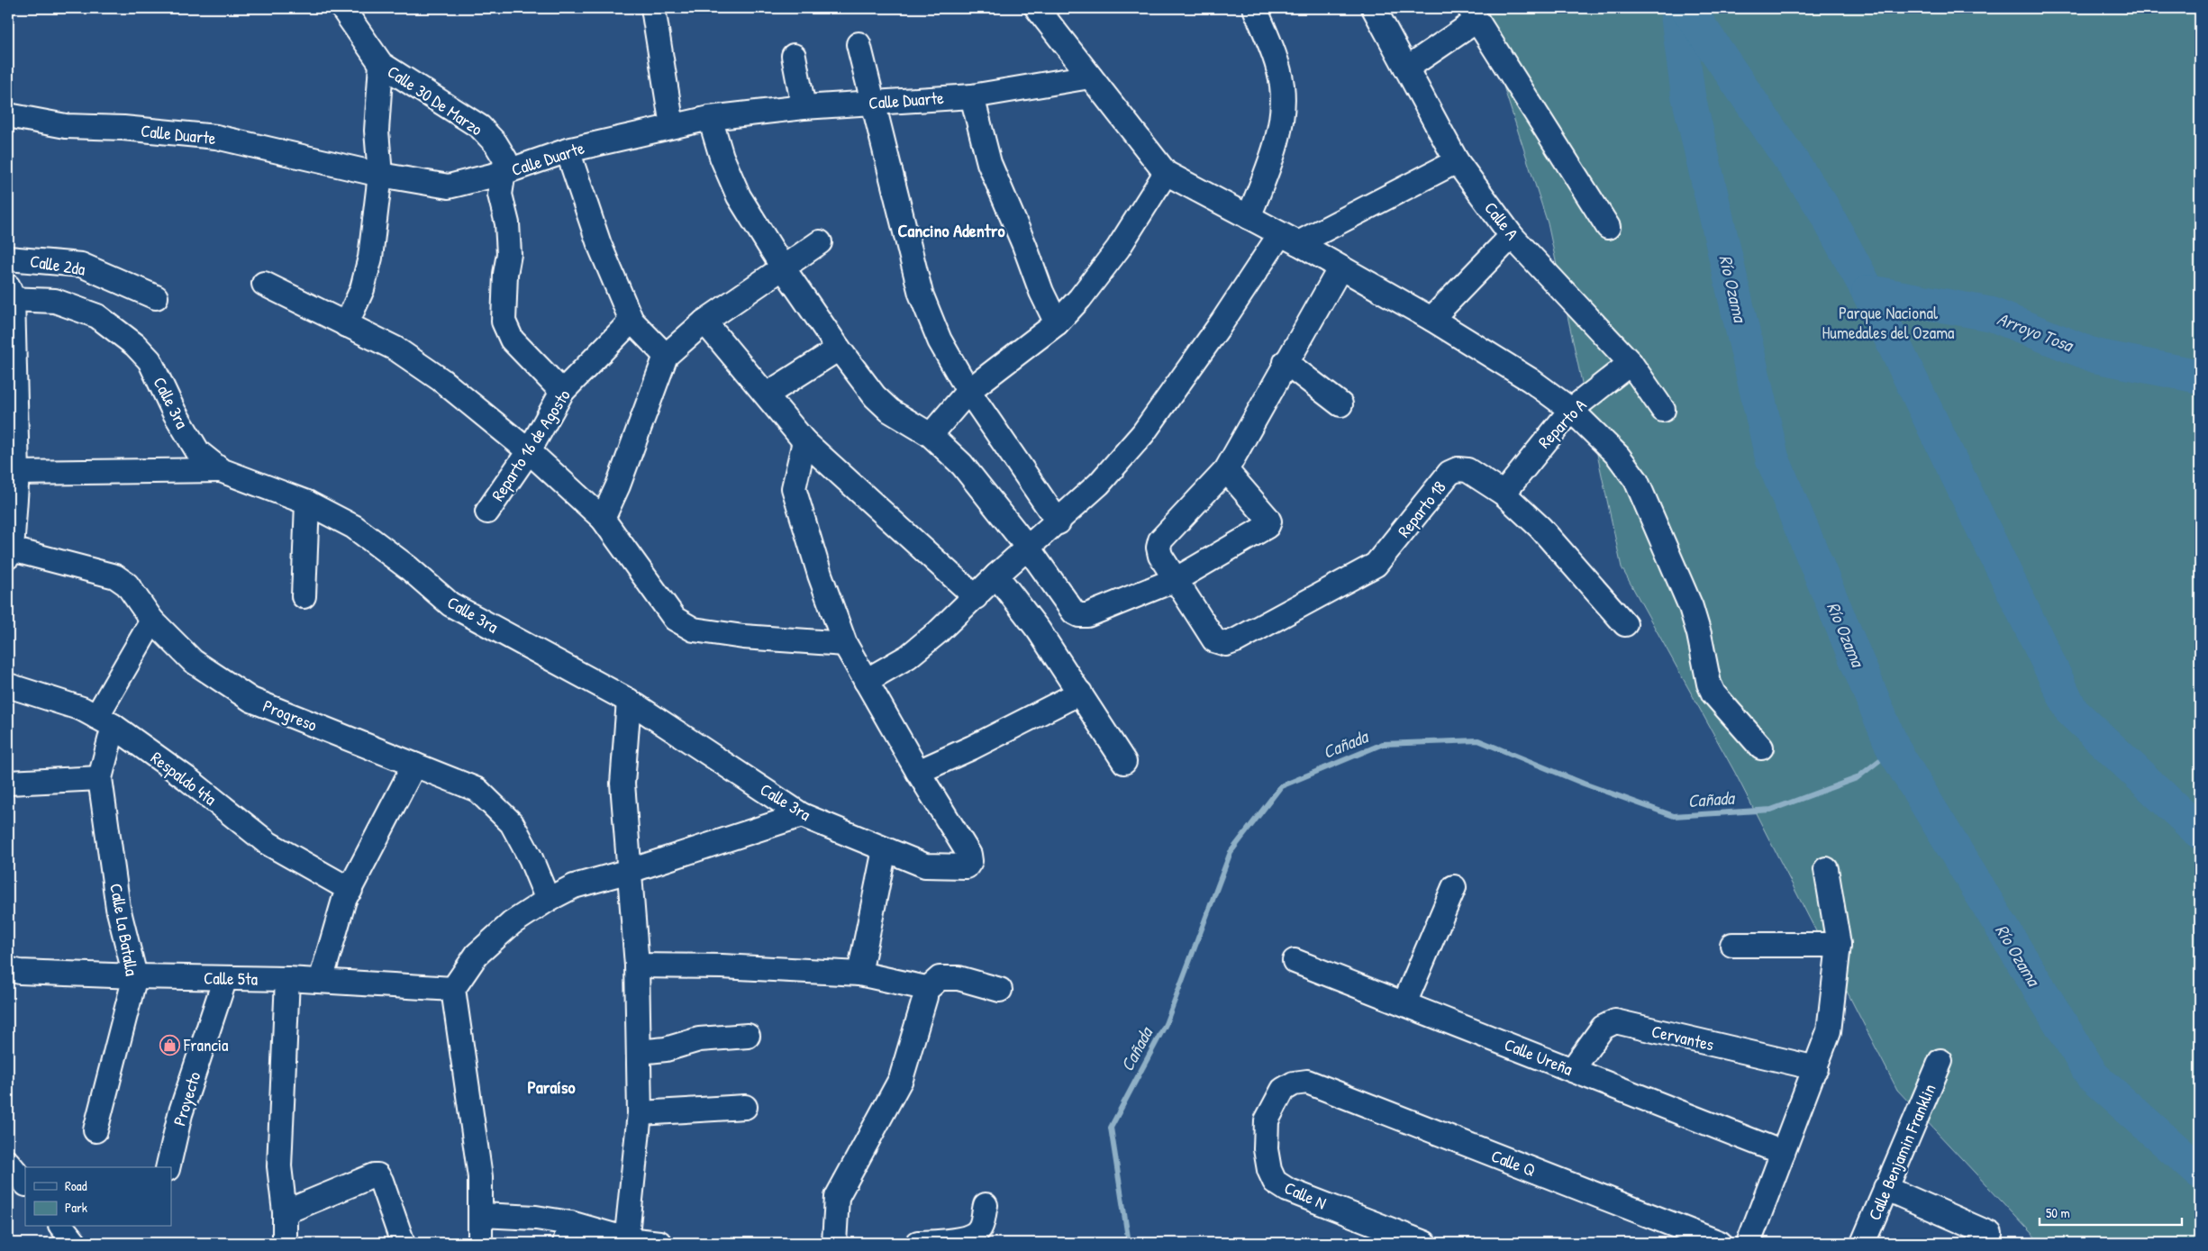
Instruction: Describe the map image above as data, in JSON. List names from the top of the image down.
{
  "streets": {
    "street": [
      "Calle 30 De Marzo",
      "Calle Duarte",
      "Calle A",
      "Calle 2da",
      "Calle 3ra",
      "Reparto A",
      "Reparto 16 de Agosto",
      "Reparto 18",
      "Progreso",
      "Respaldo 4ta",
      "Calle La Batalla",
      "Calle 5ta",
      "Cervantes",
      "Calle Ureña",
      "Proyecto",
      "Calle Benjamin Franklin",
      "Calle Q",
      "Calle N"
    ]
  },
  "crossings": [
    ["Calle 30 De Marzo", "Calle Duarte"],
    ["Calle 30 De Marzo", "Reparto 16 de Agosto"],
    ["Calle A", "Reparto A"],
    ["Reparto A", "Reparto 18"],
    ["Progreso", "Calle La Batalla"],
    ["Respaldo 4ta", "Calle La Batalla"],
    ["Calle La Batalla", "Calle 5ta"],
    ["Calle 5ta", "Proyecto"],
    ["Cervantes", "Calle Ureña"],
    ["Calle Q", "Calle N"]
  ],
  "districts": ["Cancino Adentro", "Paraíso"],
  "water": ["Río Ozama", "Arroyo Tosa", "Cañada"],
  "parks": ["Parque Nacional Humedales del Ozama"],
  "places": {
    "shop": ["Francia"]
  },
  "legend": ["Road", "Park"],
  "scale_bar": "50 m"
}
